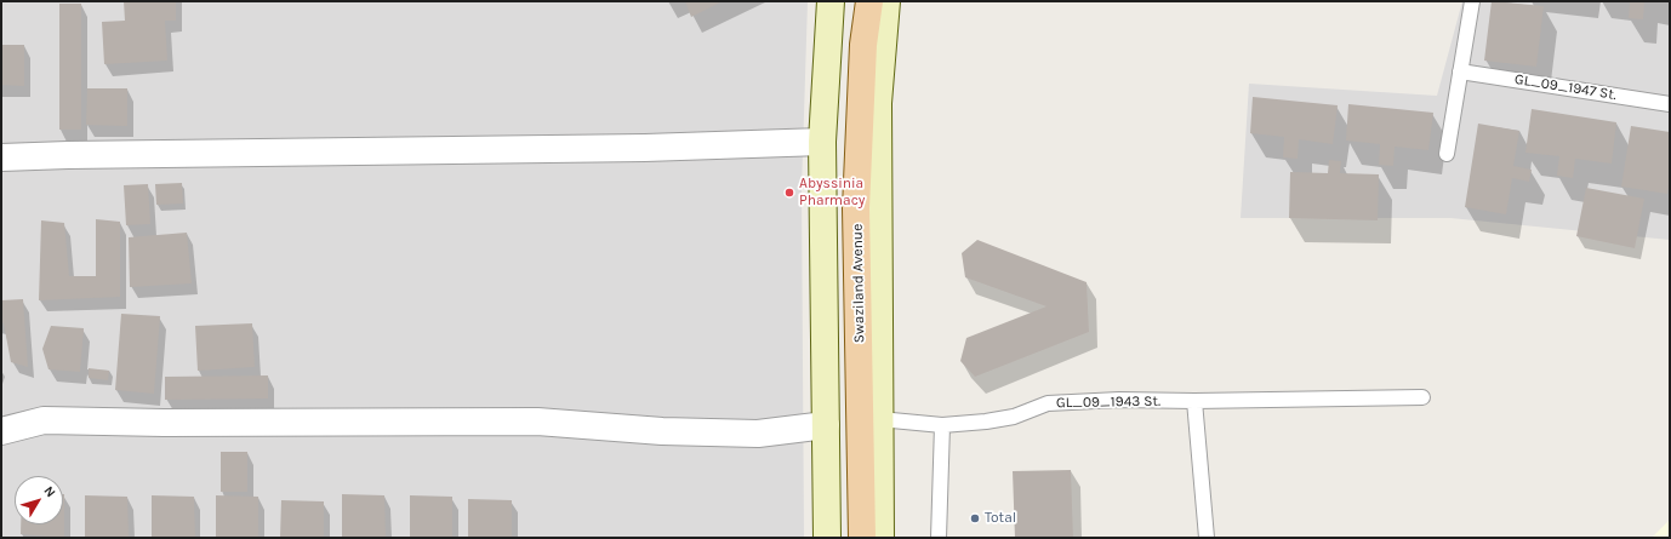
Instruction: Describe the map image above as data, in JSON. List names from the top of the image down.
{
  "streets": {
    "main road": ["Swaziland Avenue"],
    "lane": ["GL_09_1947 St.", "GL_09_1943 St."]
  },
  "places": ["Abyssinia Pharmacy", "Total"],
  "north": "top right"
}
